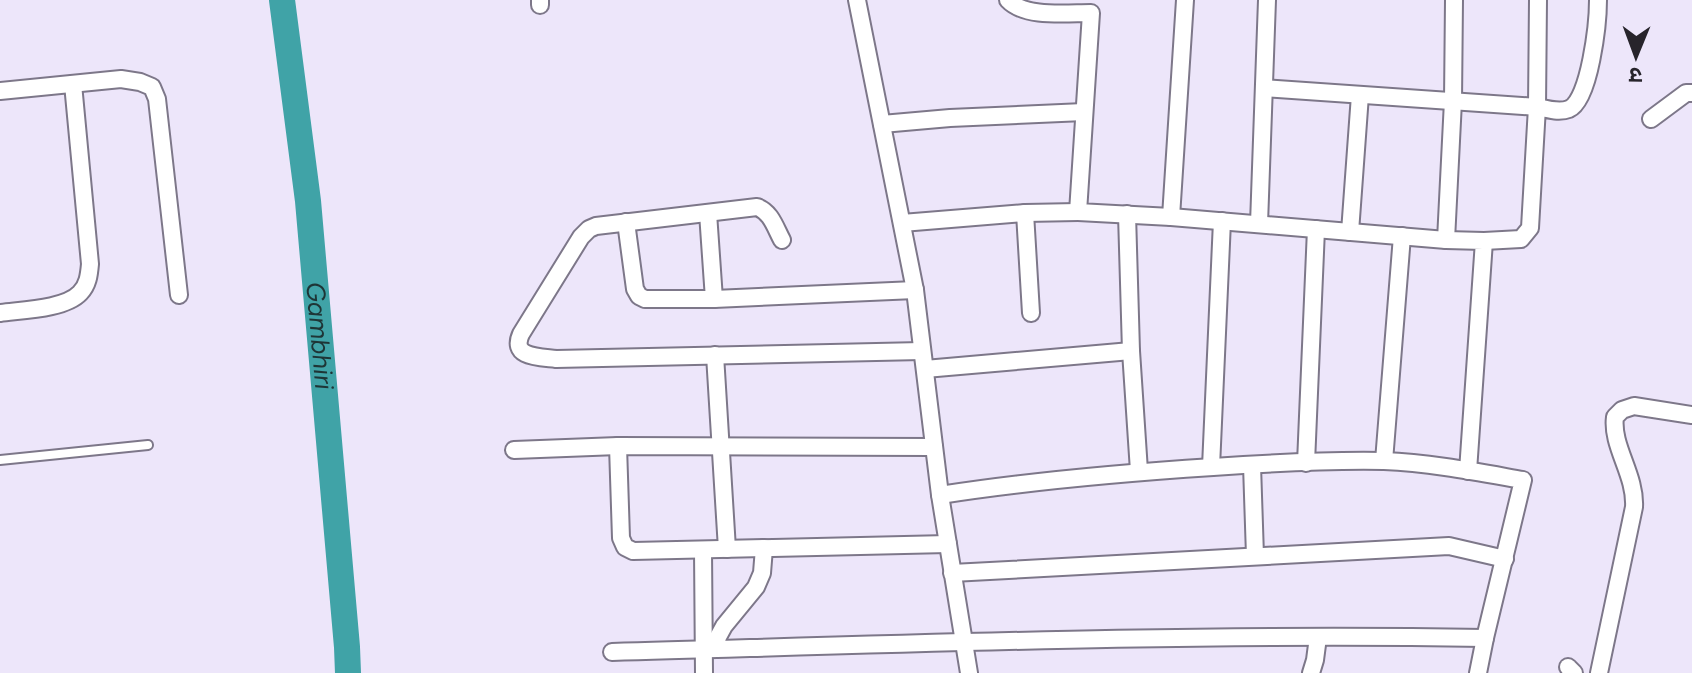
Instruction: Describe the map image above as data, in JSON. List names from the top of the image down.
{
  "water": ["Gambhiri"],
  "north": "bottom"
}
